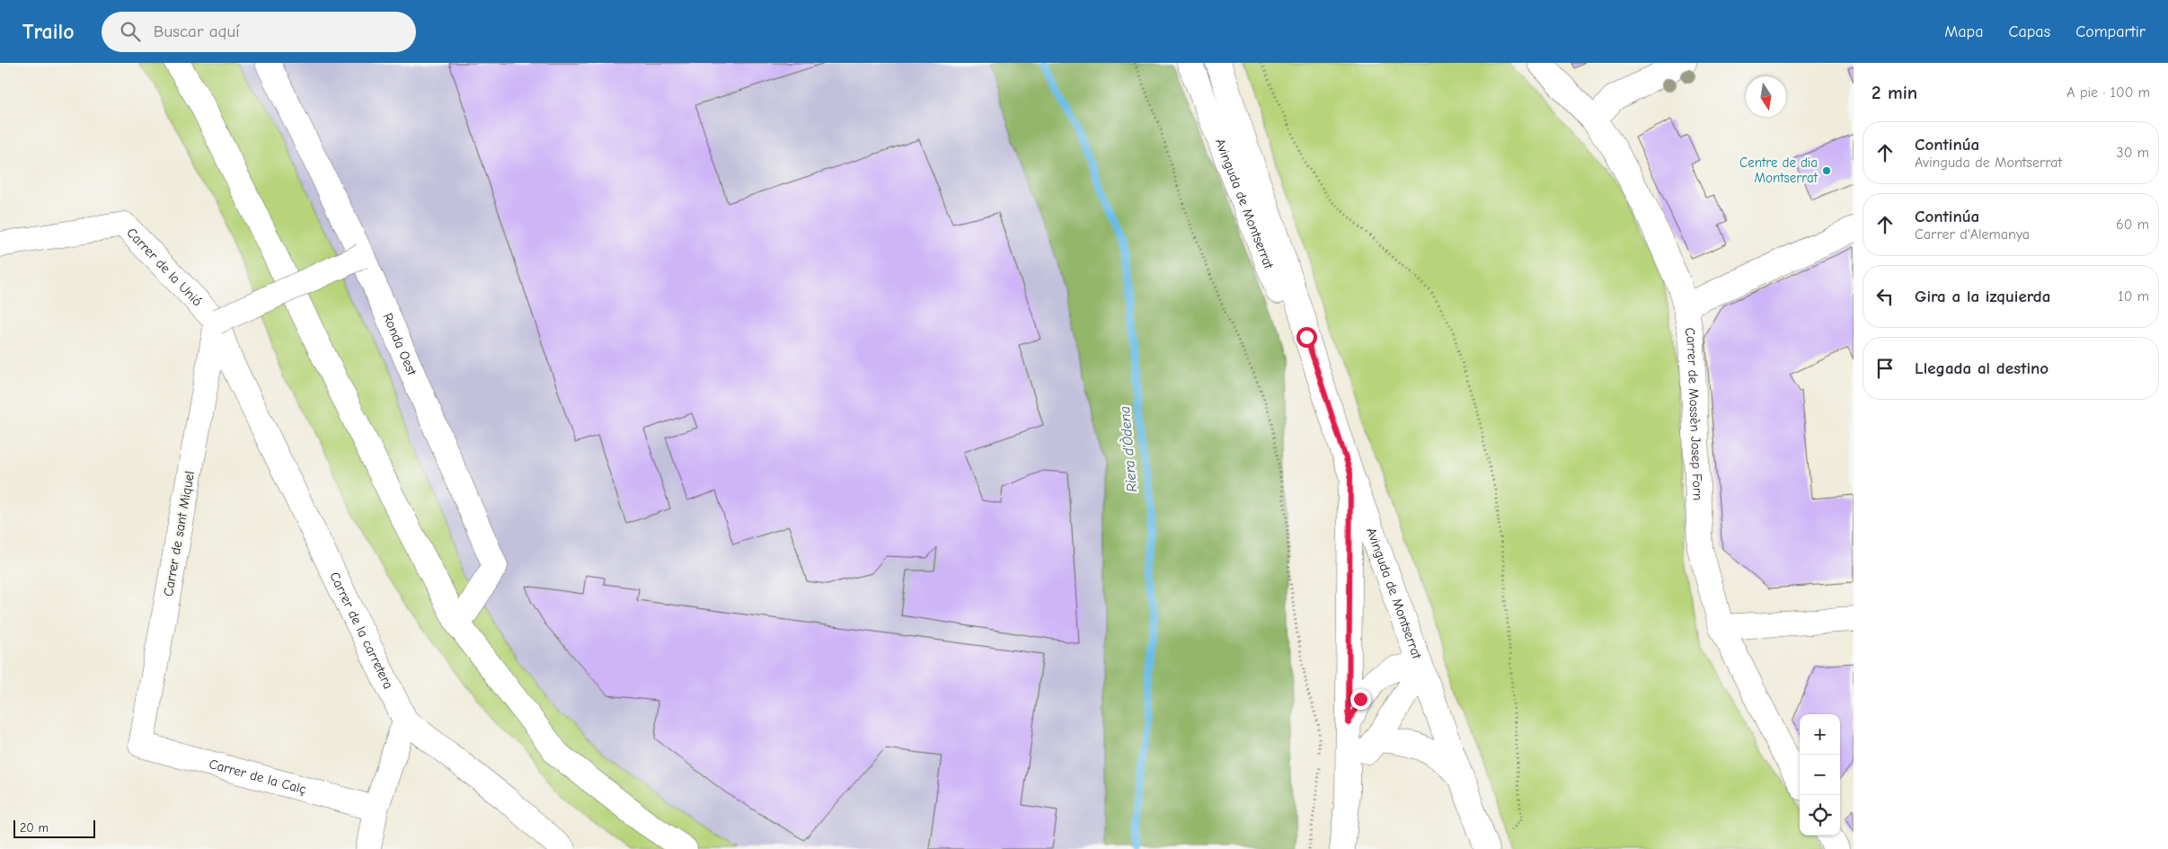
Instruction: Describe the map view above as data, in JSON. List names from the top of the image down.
{
  "streets": {
    "street": [
      "Avinguda de Montserrat",
      "Carrer de la Unió",
      "Ronda Oest",
      "Carrer de Mossèn Josep Forn",
      "Carrer de sant Miquel",
      "Carrer de la carretera",
      "Carrer de la Calç"
    ]
  },
  "crossings": [
    ["Carrer de la Unió", "Carrer de sant Miquel"],
    ["Carrer de la Unió", "Carrer de la carretera"],
    ["Carrer de sant Miquel", "Carrer de la Calç"]
  ],
  "water": ["Riera d'Òdena"],
  "places": ["Centre de dia Montserrat"],
  "scale_bar": "20 m",
  "north": "bottom",
  "page": {
    "header": "Trailo",
    "search": "Buscar aquí",
    "nav": ["Mapa", "Capas", "Compartir"],
    "heading": ["2 min", "A pie · 100 m"],
    "list": [
      ["Continúa", "Avinguda de Montserrat", "30 m"],
      ["Continúa", "Carrer d'Alemanya", "60 m"],
      ["Gira a la izquierda", "10 m"],
      "Llegada al destino"
    ],
    "map_buttons": ["+", "−"],
    "scale": "20 m"
  }
}
